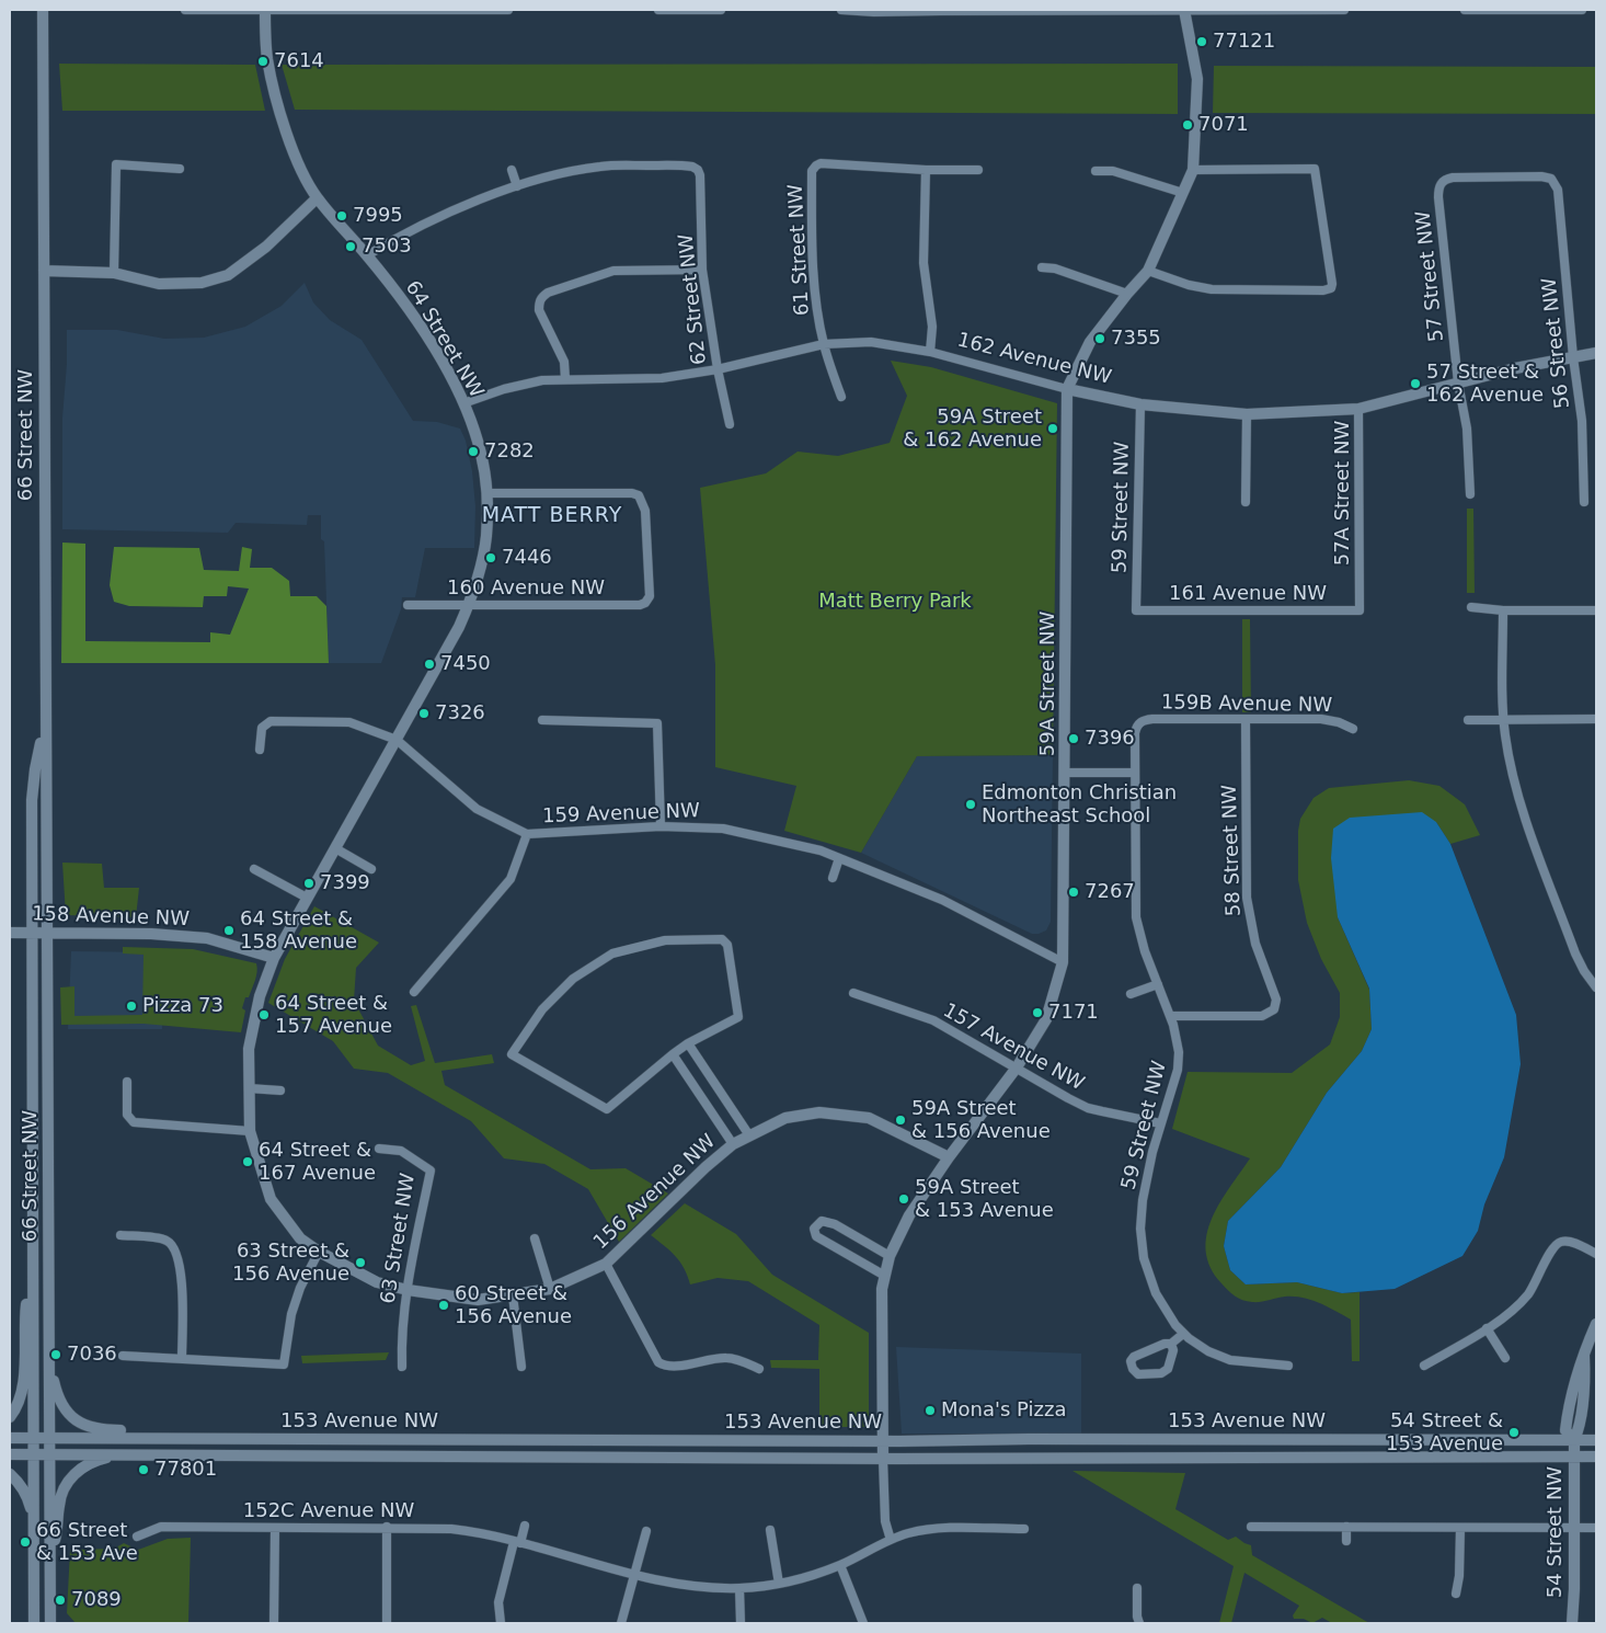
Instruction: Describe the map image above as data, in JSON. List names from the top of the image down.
{
  "streets": {
    "main road": [
      "64 Street NW",
      "162 Avenue NW",
      "66 Street NW",
      "59A Street NW",
      "158 Avenue NW",
      "156 Avenue NW",
      "153 Avenue NW",
      "54 Street NW"
    ],
    "street": [
      "61 Street NW",
      "57 Street NW",
      "62 Street NW",
      "56 Street NW",
      "57A Street NW",
      "59 Street NW",
      "160 Avenue NW",
      "161 Avenue NW",
      "159B Avenue NW",
      "159 Avenue NW",
      "58 Street NW",
      "157 Avenue NW",
      "63 Street NW",
      "152C Avenue NW"
    ]
  },
  "crossings": [
    ["61 Street NW", "162 Avenue NW"],
    ["57 Street NW", "56 Street NW"],
    ["57 Street NW", "162 Avenue NW"],
    ["62 Street NW", "162 Avenue NW"],
    ["64 Street NW", "162 Avenue NW"],
    ["64 Street NW", "160 Avenue NW"],
    ["64 Street NW", "159 Avenue NW"],
    ["64 Street NW", "158 Avenue NW"],
    ["64 Street NW", "156 Avenue NW"],
    ["56 Street NW", "162 Avenue NW"],
    ["162 Avenue NW", "57A Street NW"],
    ["162 Avenue NW", "59 Street NW"],
    ["162 Avenue NW", "59A Street NW"],
    ["66 Street NW", "158 Avenue NW"],
    ["66 Street NW", "153 Avenue NW"],
    ["57A Street NW", "161 Avenue NW"],
    ["59 Street NW", "161 Avenue NW"],
    ["59 Street NW", "159B Avenue NW"],
    ["59 Street NW", "58 Street NW"],
    ["59 Street NW", "157 Avenue NW"],
    ["59A Street NW", "159 Avenue NW"],
    ["59A Street NW", "157 Avenue NW"],
    ["59A Street NW", "156 Avenue NW"],
    ["59A Street NW", "153 Avenue NW"],
    ["59A Street NW", "152C Avenue NW"],
    ["159B Avenue NW", "58 Street NW"],
    ["156 Avenue NW", "63 Street NW"],
    ["153 Avenue NW", "54 Street NW"]
  ],
  "districts": ["MATT BERRY"],
  "parks": ["Matt Berry Park"],
  "places": [
    "77121",
    "7614",
    "7071",
    "7995",
    "7503",
    "7355",
    "57 Street & 162 Avenue",
    "59A Street & 162 Avenue",
    "7282",
    "7446",
    "7450",
    "7326",
    "7396",
    "Edmonton Christian Northeast School",
    "7399",
    "7267",
    "64 Street & 158 Avenue",
    "Pizza 73",
    "7171",
    "64 Street & 157 Avenue",
    "59A Street & 156 Avenue",
    "64 Street & 167 Avenue",
    "59A Street & 153 Avenue",
    "63 Street & 156 Avenue",
    "60 Street & 156 Avenue",
    "7036",
    "Mona's Pizza",
    "54 Street & 153 Avenue",
    "77801",
    "66 Street & 153 Ave",
    "7089"
  ]
}
